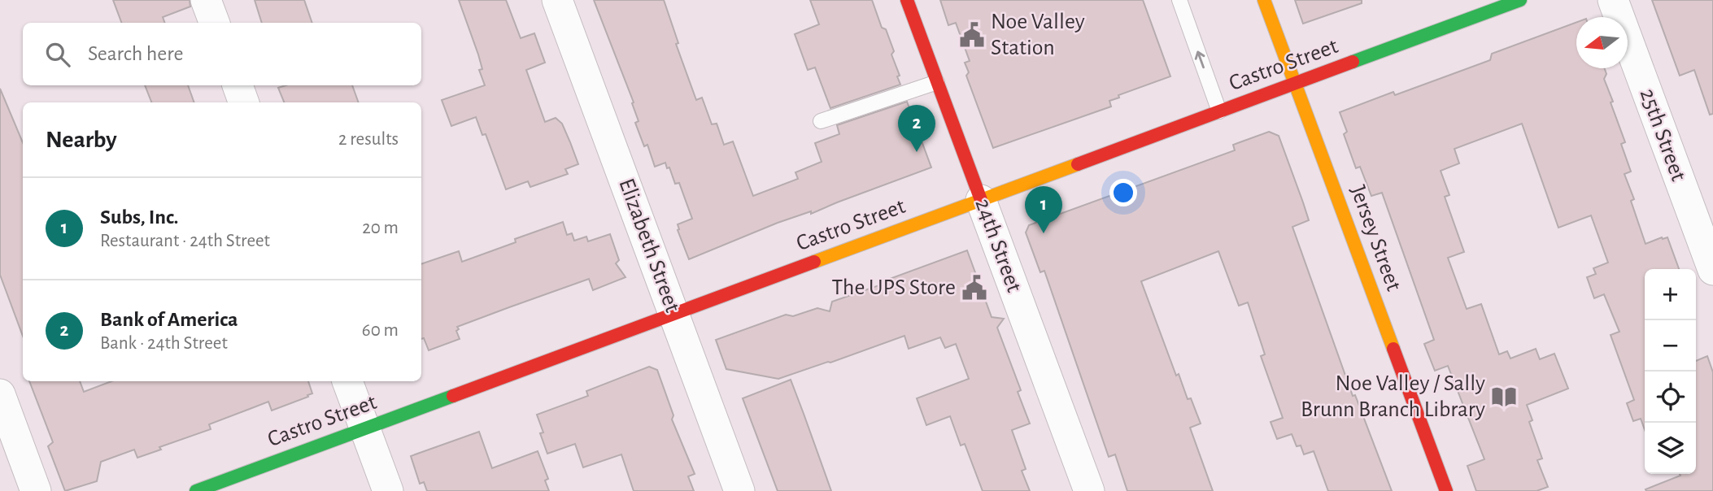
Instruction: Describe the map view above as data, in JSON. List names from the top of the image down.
{
  "streets": {
    "street": [
      "Castro Street",
      "25th Street",
      "Jersey Street",
      "Elizabeth Street",
      "24th Street"
    ]
  },
  "crossings": [
    ["Castro Street", "Jersey Street"],
    ["Castro Street", "Elizabeth Street"],
    ["Castro Street", "24th Street"]
  ],
  "places": {
    "public building": ["Noe Valley Station", "The UPS Store"],
    "library": ["Noe Valley / Sally Brunn Branch Library"]
  },
  "north": "left",
  "page": {
    "search": "Search here",
    "heading": ["Nearby", "2 results"],
    "pins": ["2", "1"],
    "list": [
      {
        "mark": "1",
        "name": "Subs, Inc.",
        "note": "Restaurant · 24th Street",
        "value": "20 m"
      },
      {
        "mark": "2",
        "name": "Bank of America",
        "note": "Bank · 24th Street",
        "value": "60 m"
      }
    ],
    "map_buttons": ["+", "−"]
  }
}
